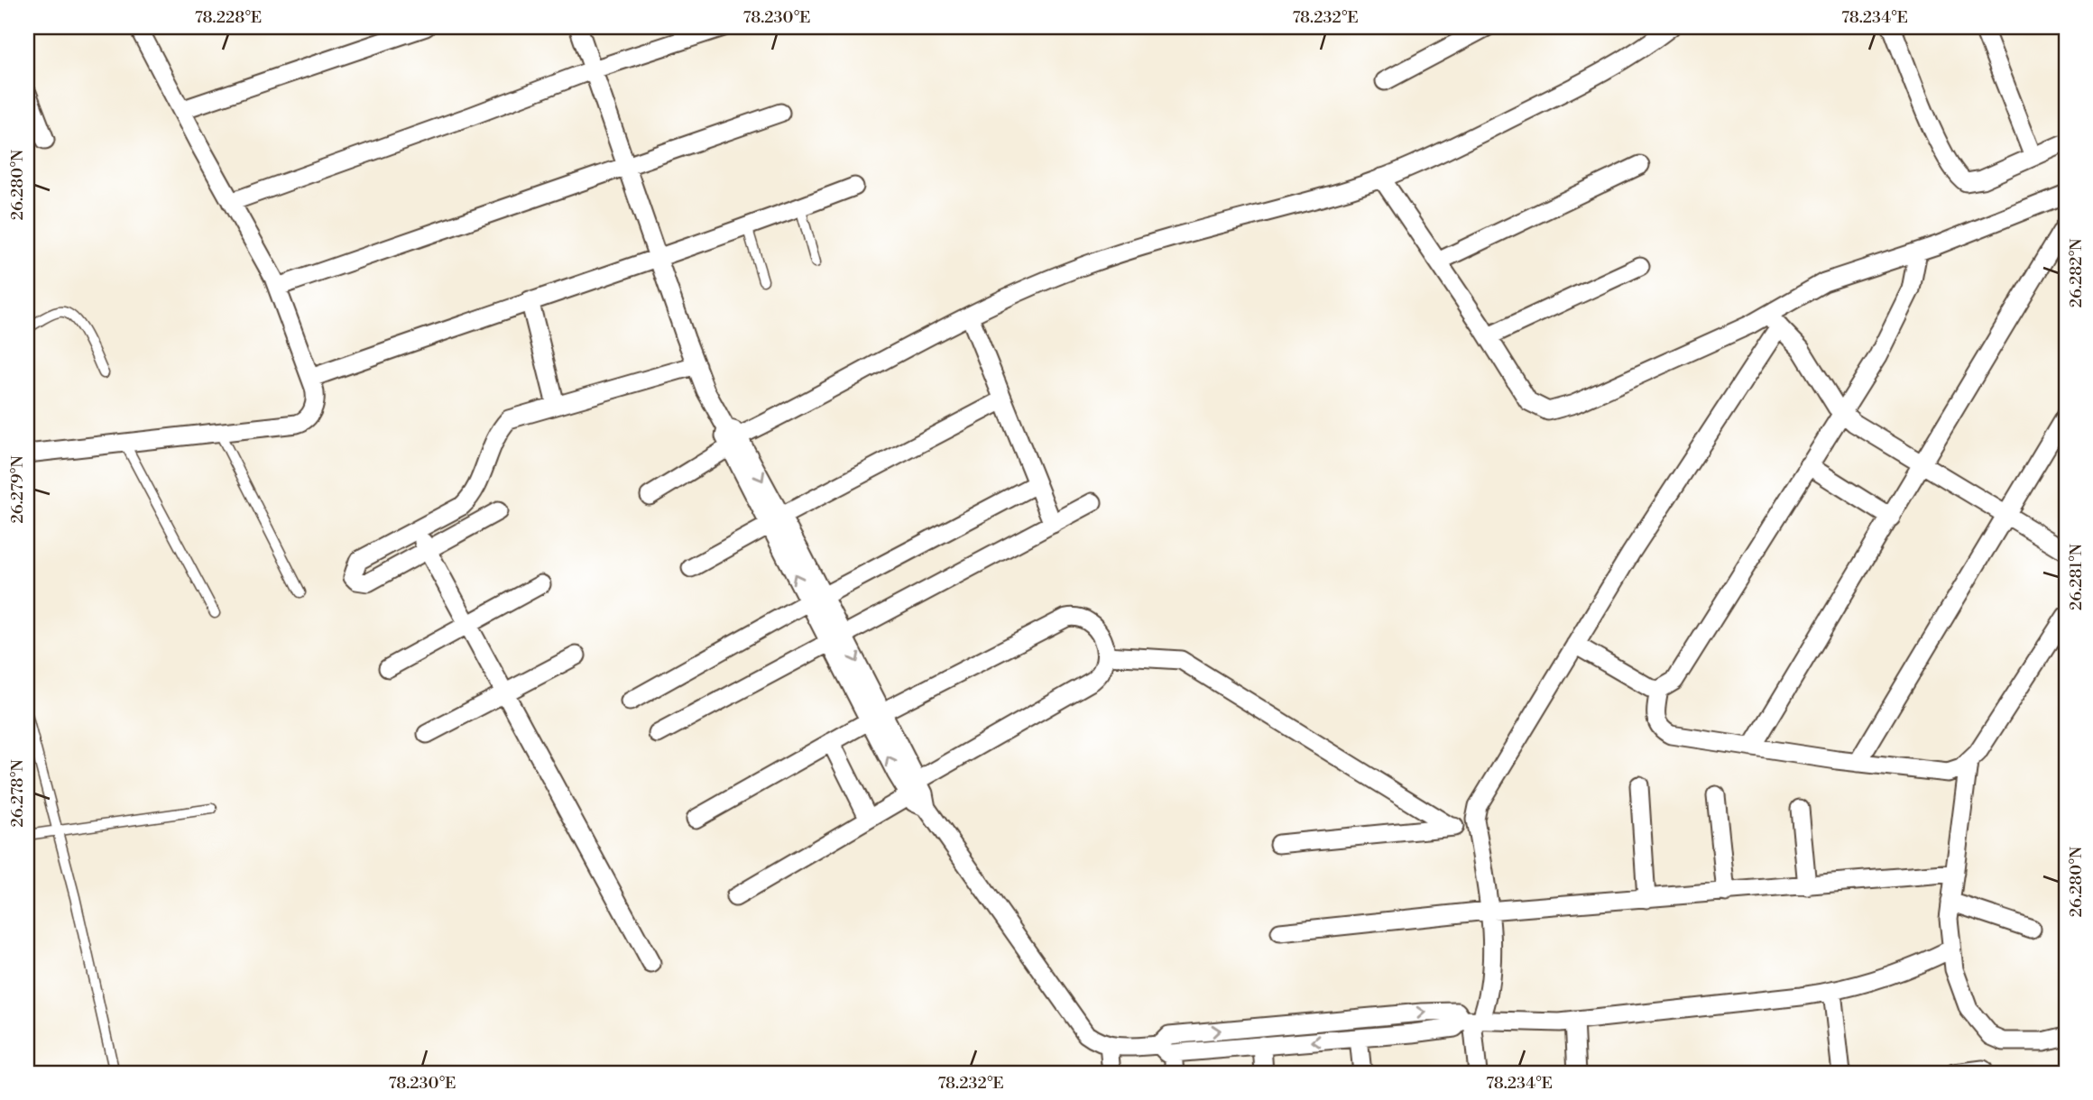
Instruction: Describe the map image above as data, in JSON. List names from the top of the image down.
{
  "coordinates": [
    "78.228°E",
    "78.230°E",
    "78.232°E",
    "78.234°E",
    "26.280°N",
    "26.282°N",
    "26.279°N",
    "26.281°N",
    "26.278°N"
  ]
}
